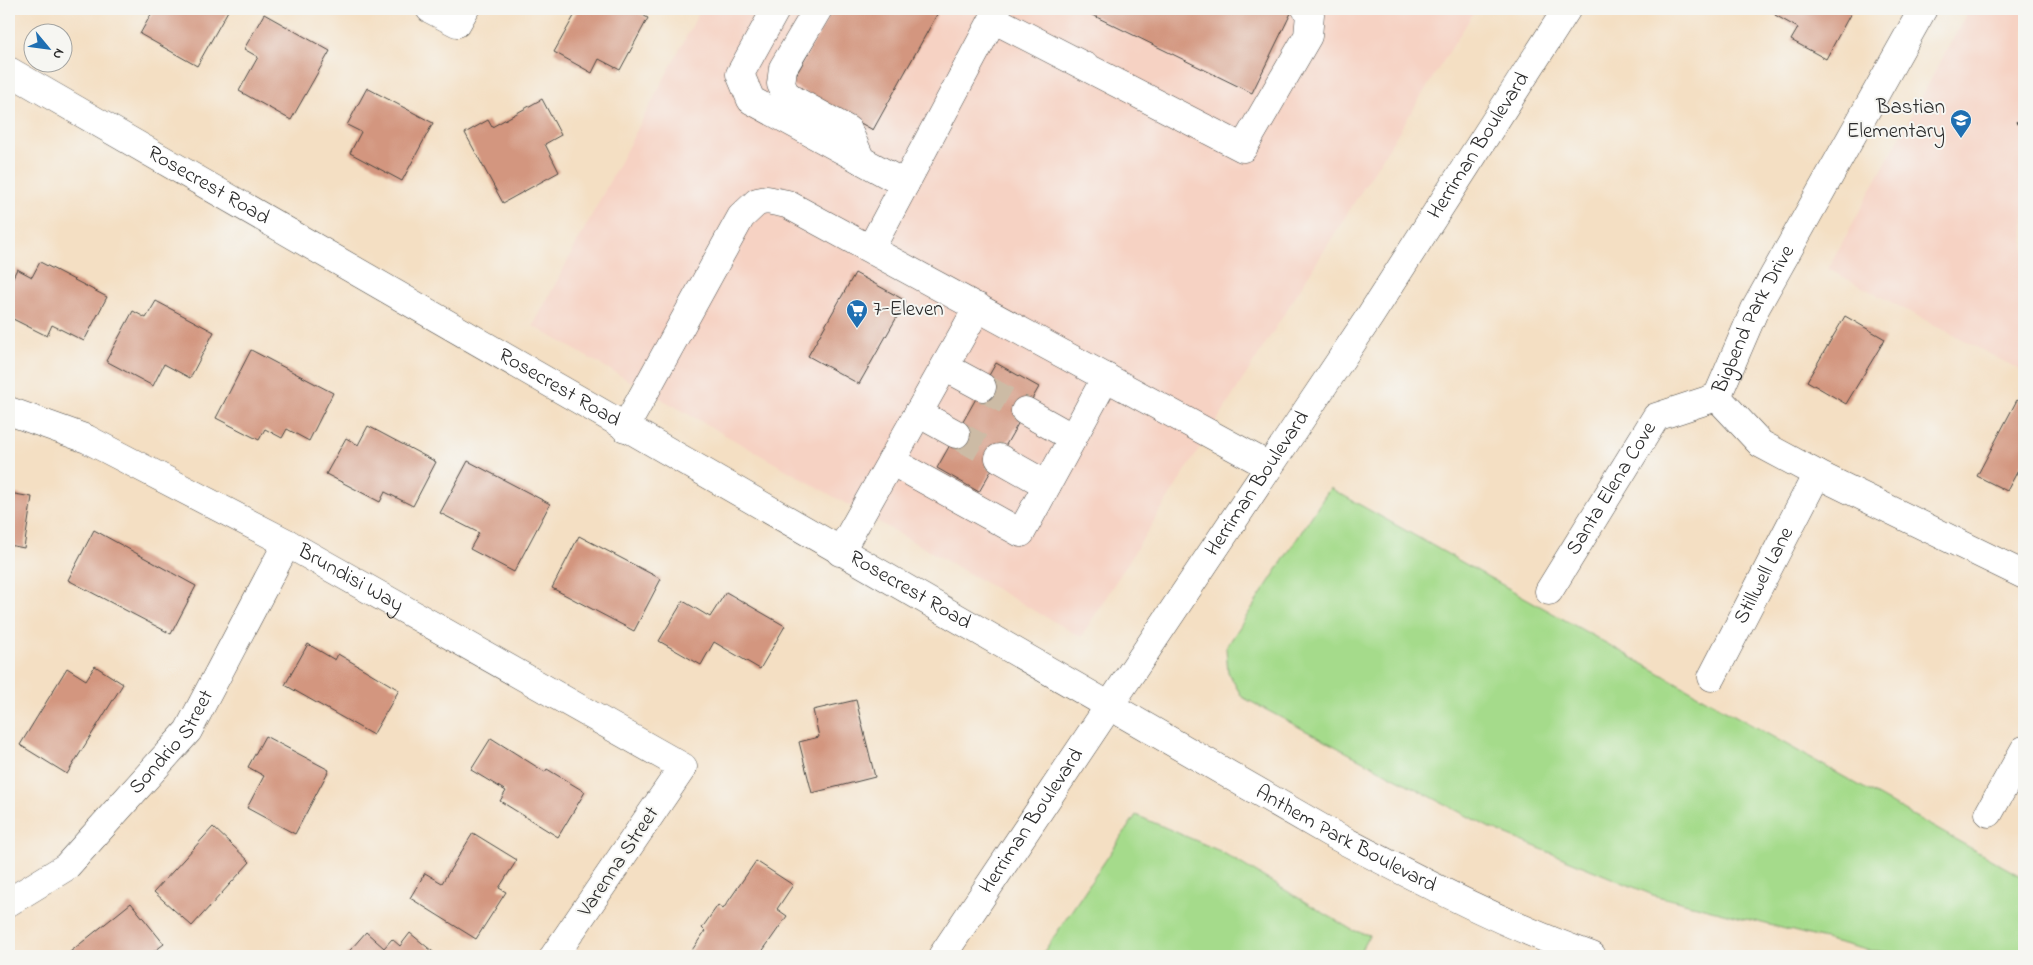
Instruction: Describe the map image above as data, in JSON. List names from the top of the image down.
{
  "streets": {
    "main road": [
      "Herriman Boulevard",
      "Rosecrest Road",
      "Bigbend Park Drive",
      "Santa Elena Cove",
      "Stillwell Lane",
      "Brundisi Way",
      "Sondrio Street",
      "Anthem Park Boulevard",
      "Varenna Street"
    ]
  },
  "crossings": [
    ["Herriman Boulevard", "Rosecrest Road"],
    ["Herriman Boulevard", "Anthem Park Boulevard"],
    ["Rosecrest Road", "Anthem Park Boulevard"],
    ["Bigbend Park Drive", "Santa Elena Cove"],
    ["Bigbend Park Drive", "Stillwell Lane"],
    ["Brundisi Way", "Sondrio Street"],
    ["Brundisi Way", "Varenna Street"]
  ],
  "places": {
    "school or university": ["Bastian Elementary"],
    "supermarket": ["7-Eleven"]
  },
  "north": "bottom right"
}
